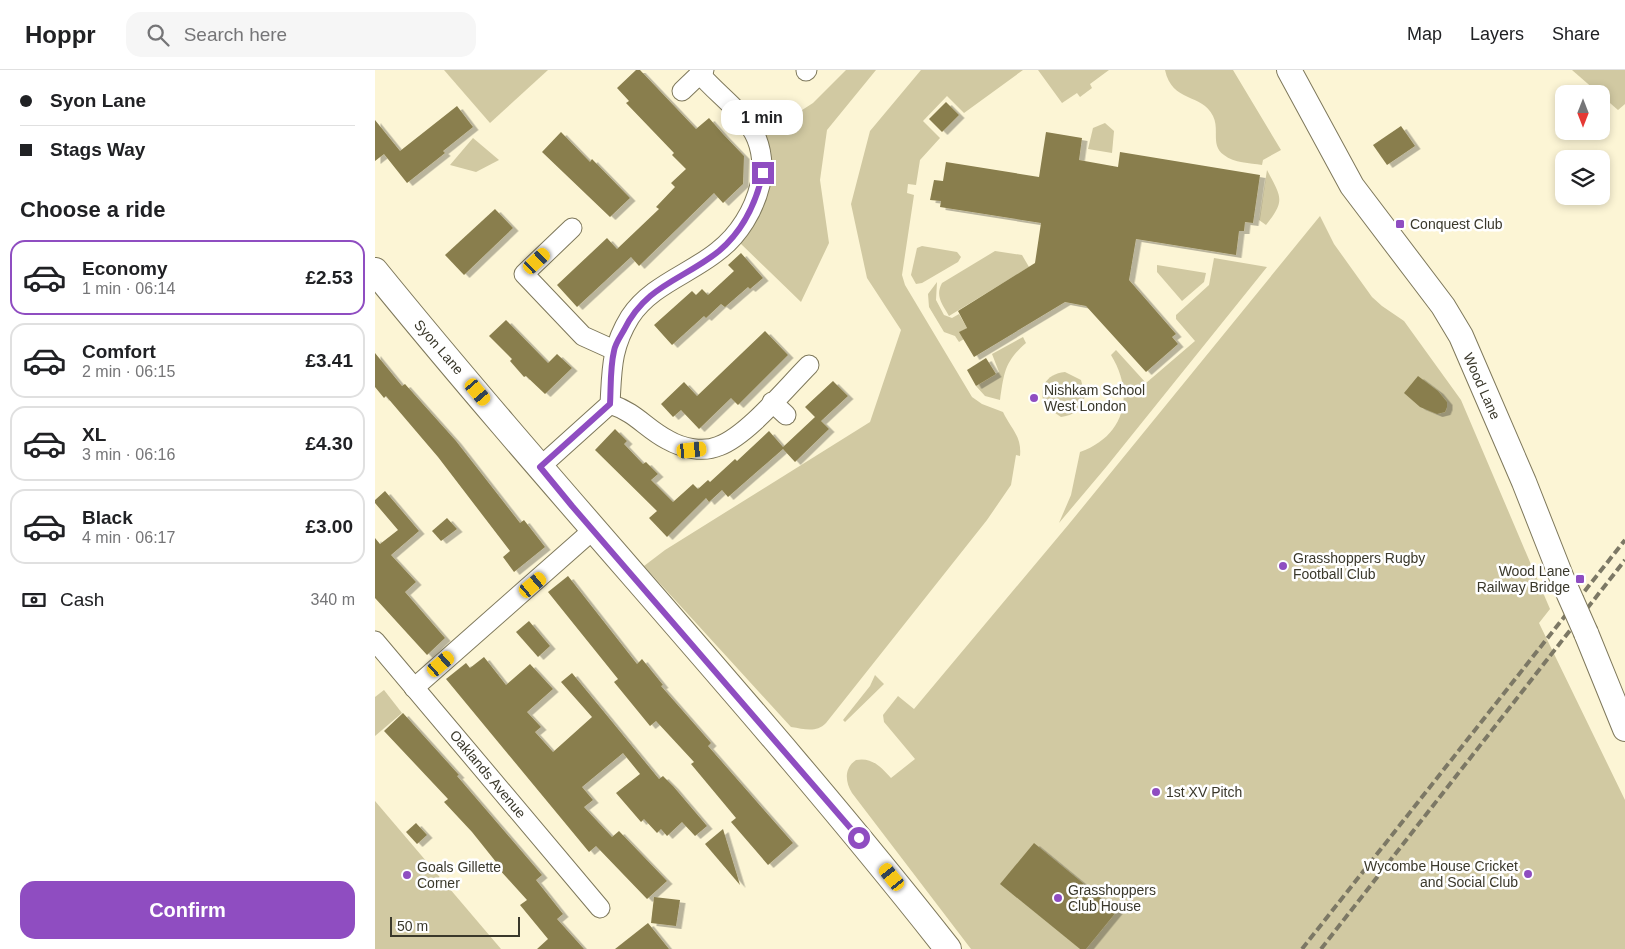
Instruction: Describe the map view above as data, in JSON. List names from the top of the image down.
{
  "streets": {
    "main road": ["Syon Lane"],
    "street": ["Wood Lane", "Oaklands Avenue"]
  },
  "places": {
    "transit": ["Conquest Club", "Wood Lane Railway Bridge"],
    "other": [
      "Nishkam School West London",
      "Grasshoppers Rugby Football Club",
      "1st XV Pitch",
      "Wycombe House Cricket and Social Club",
      "Goals Gillette Corner",
      "Grasshoppers Club House"
    ]
  },
  "scale_bar": "50 m",
  "north": "bottom",
  "page": {
    "header": "Hoppr",
    "search": "Search here",
    "nav": ["Map", "Layers", "Share"],
    "banner": ["Syon Lane", "Stags Way"],
    "bubble": "1 min",
    "heading": "Choose a ride",
    "list": [
      {
        "name": "Economy",
        "note": "1 min · 06:14",
        "value": "£2.53"
      },
      {
        "name": "Comfort",
        "note": "2 min · 06:15",
        "value": "£3.41"
      },
      {
        "name": "XL",
        "note": "3 min · 06:16",
        "value": "£4.30"
      },
      {
        "name": "Black",
        "note": "4 min · 06:17",
        "value": "£3.00"
      }
    ],
    "pay": ["Cash", "340 m"],
    "buttons": "Confirm",
    "scale": "50 m"
  }
}
